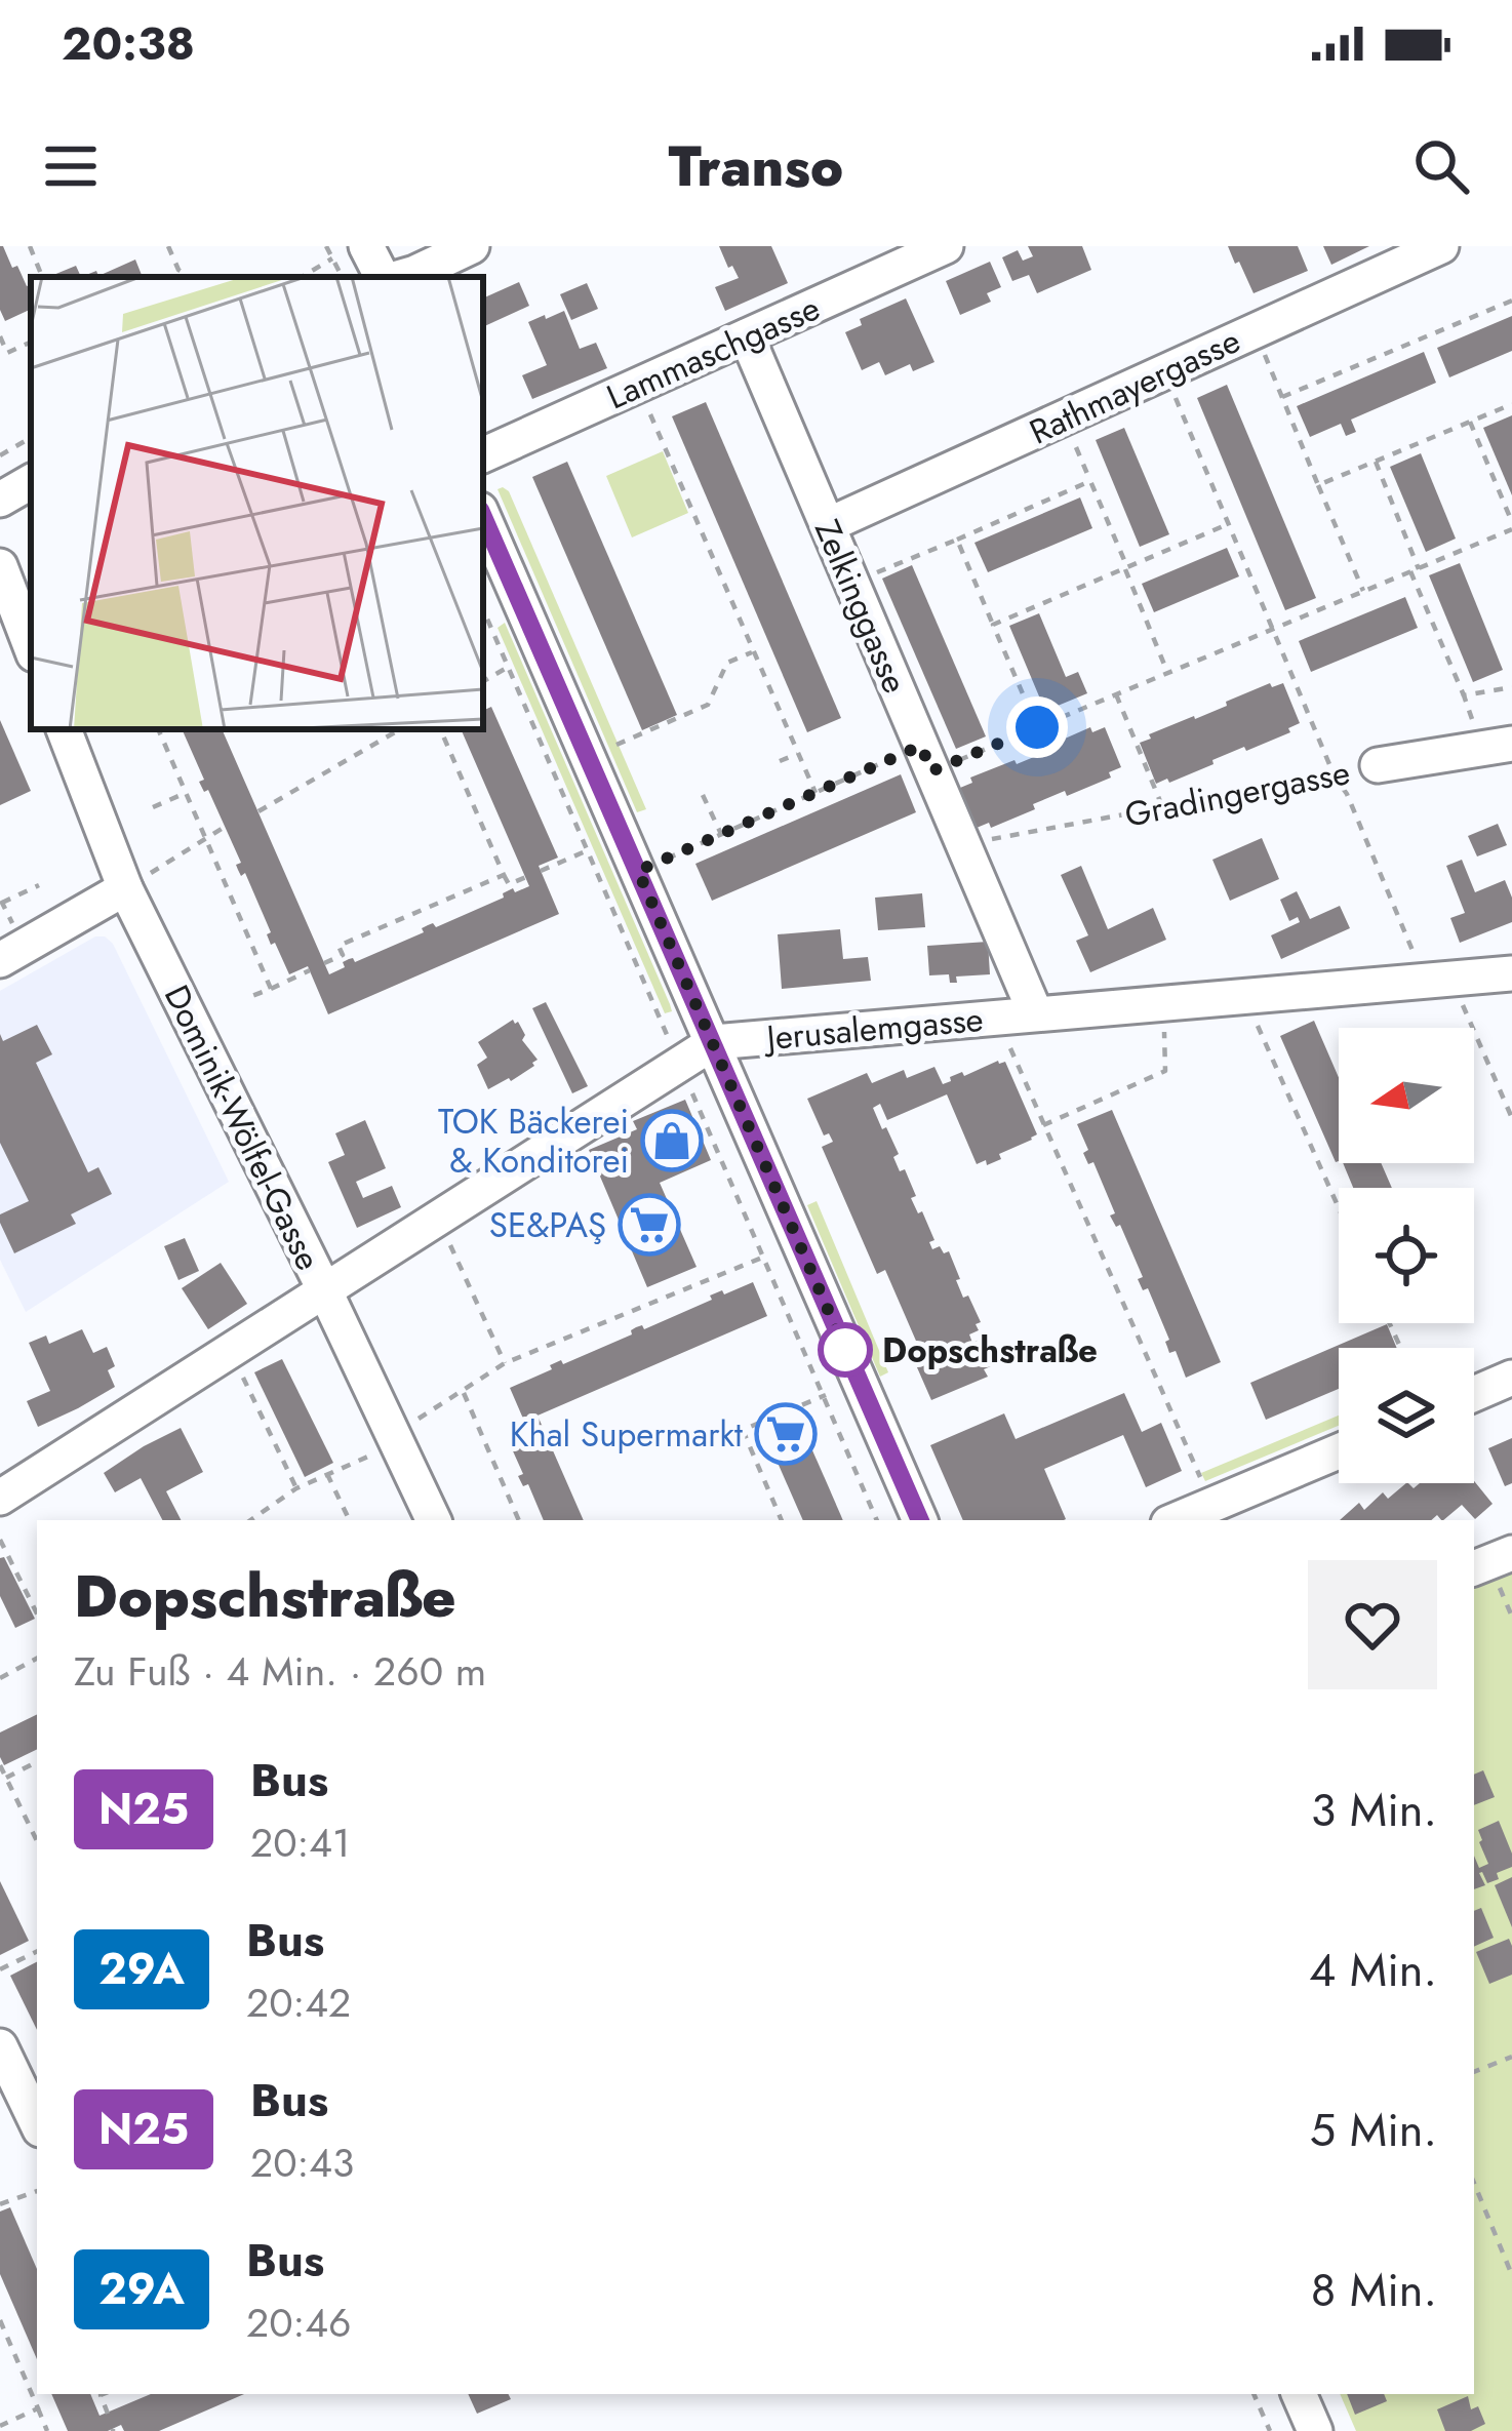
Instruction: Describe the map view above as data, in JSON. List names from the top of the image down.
{
  "streets": {
    "street": [
      "Lammaschgasse",
      "Rathmayergasse",
      "Zelkinggasse",
      "Gradingergasse",
      "Jerusalemgasse",
      "Dominik-Wölfel-Gasse"
    ]
  },
  "crossings": [
    ["Lammaschgasse", "Zelkinggasse"],
    ["Rathmayergasse", "Zelkinggasse"],
    ["Zelkinggasse", "Gradingergasse"],
    ["Zelkinggasse", "Jerusalemgasse"],
    ["Jerusalemgasse", "Dominik-Wölfel-Gasse"]
  ],
  "places": {
    "shop": ["TOK Bäckerei & Konditorei"],
    "supermarket": ["SE&PAŞ", "Khal Supermarkt"],
    "other": ["Dopschstraße"]
  },
  "lines": ["bus line N25"],
  "north": "left",
  "page": {
    "status": "20:38",
    "header": "Transo",
    "heading": ["Dopschstraße", "Zu Fuß · 4 Min. · 260 m"],
    "list": [
      {
        "mark": "N25",
        "name": "Bus",
        "note": "20:41",
        "value": "3 Min."
      },
      {
        "mark": "29A",
        "name": "Bus",
        "note": "20:42",
        "value": "4 Min."
      },
      {
        "mark": "N25",
        "name": "Bus",
        "note": "20:43",
        "value": "5 Min."
      },
      {
        "mark": "29A",
        "name": "Bus",
        "note": "20:46",
        "value": "8 Min."
      }
    ]
  }
}
